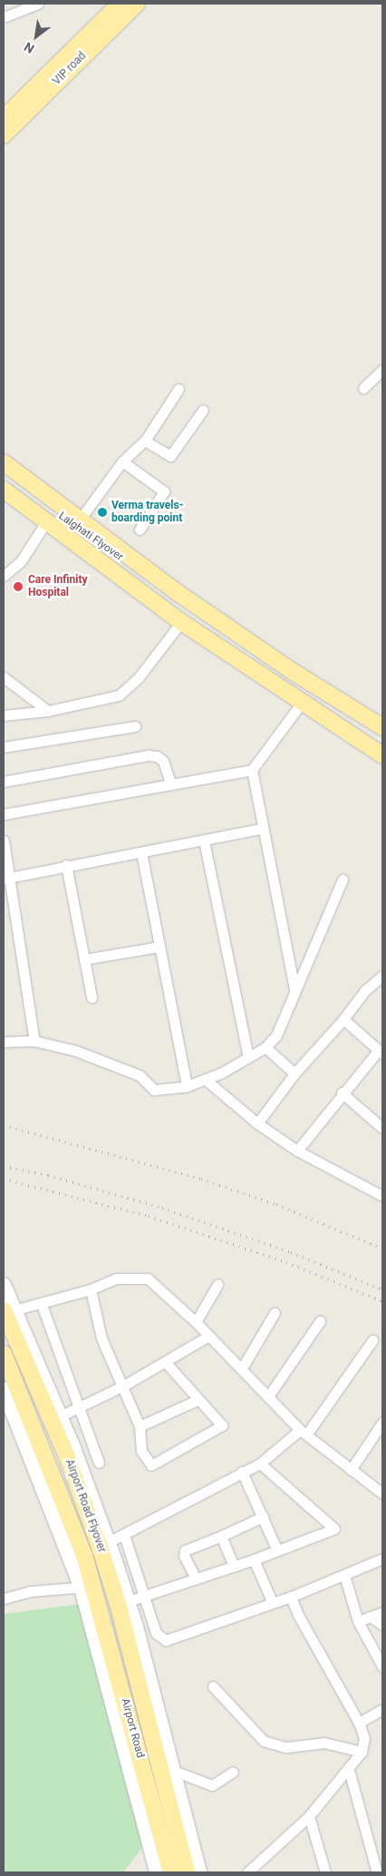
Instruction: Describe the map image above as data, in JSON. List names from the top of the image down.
{
  "streets": {
    "main road": [
      "VIP road",
      "Lalghati Flyover",
      "Airport Road Flyover",
      "Airport Road"
    ]
  },
  "crossings": [
    ["Airport Road Flyover", "Airport Road"]
  ],
  "places": ["Verma travels- boarding point", "Care Infinity Hospital"],
  "north": "bottom left"
}
